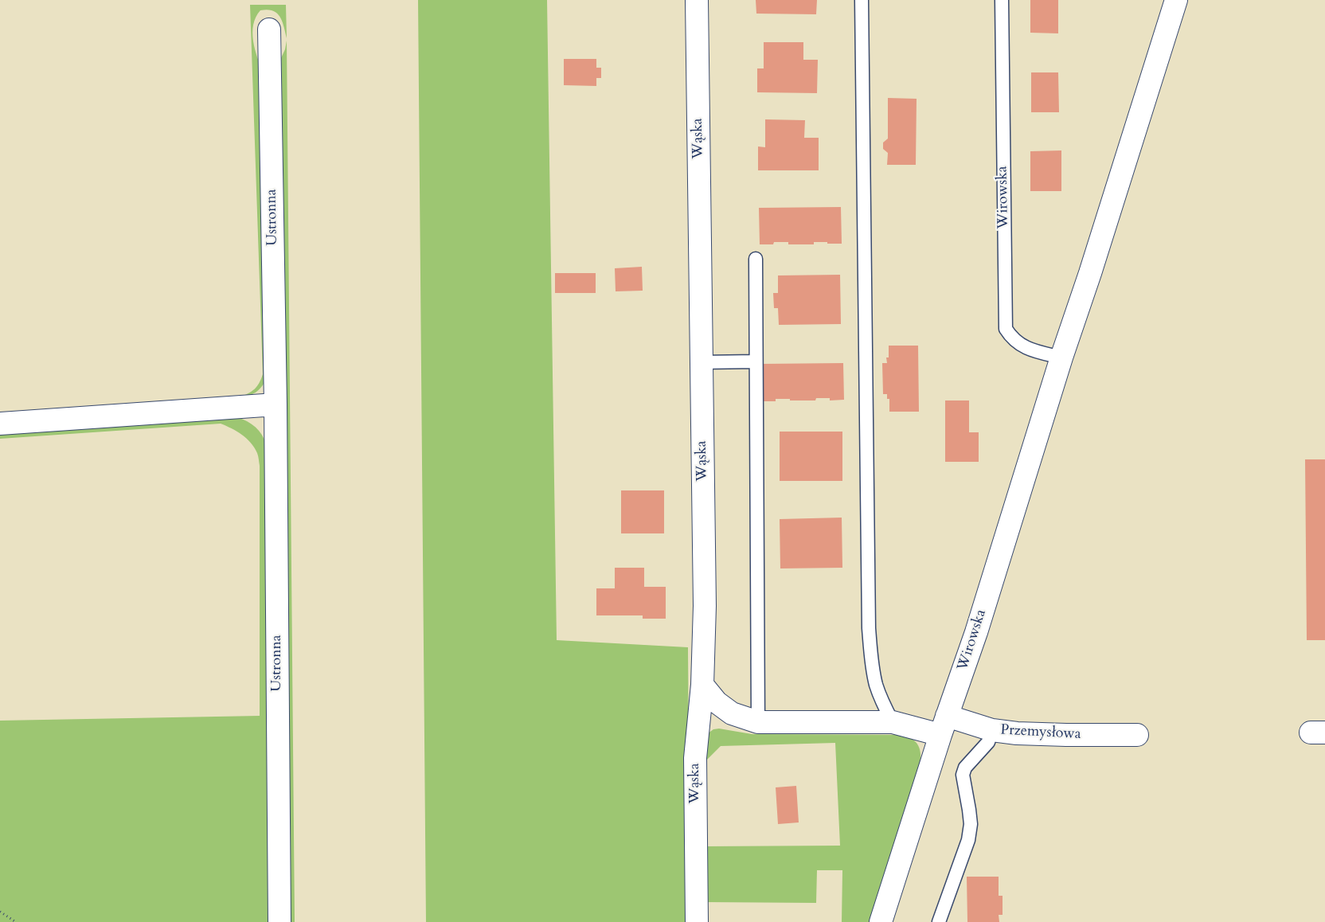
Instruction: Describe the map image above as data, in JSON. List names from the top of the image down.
{
  "streets": {
    "street": [
      "Wąska",
      "Wirowska",
      "Ustronna",
      "Przemysłowa"
    ]
  },
  "crossings": [
    ["Wąska", "Przemysłowa"],
    ["Wirowska", "Przemysłowa"]
  ]
}
